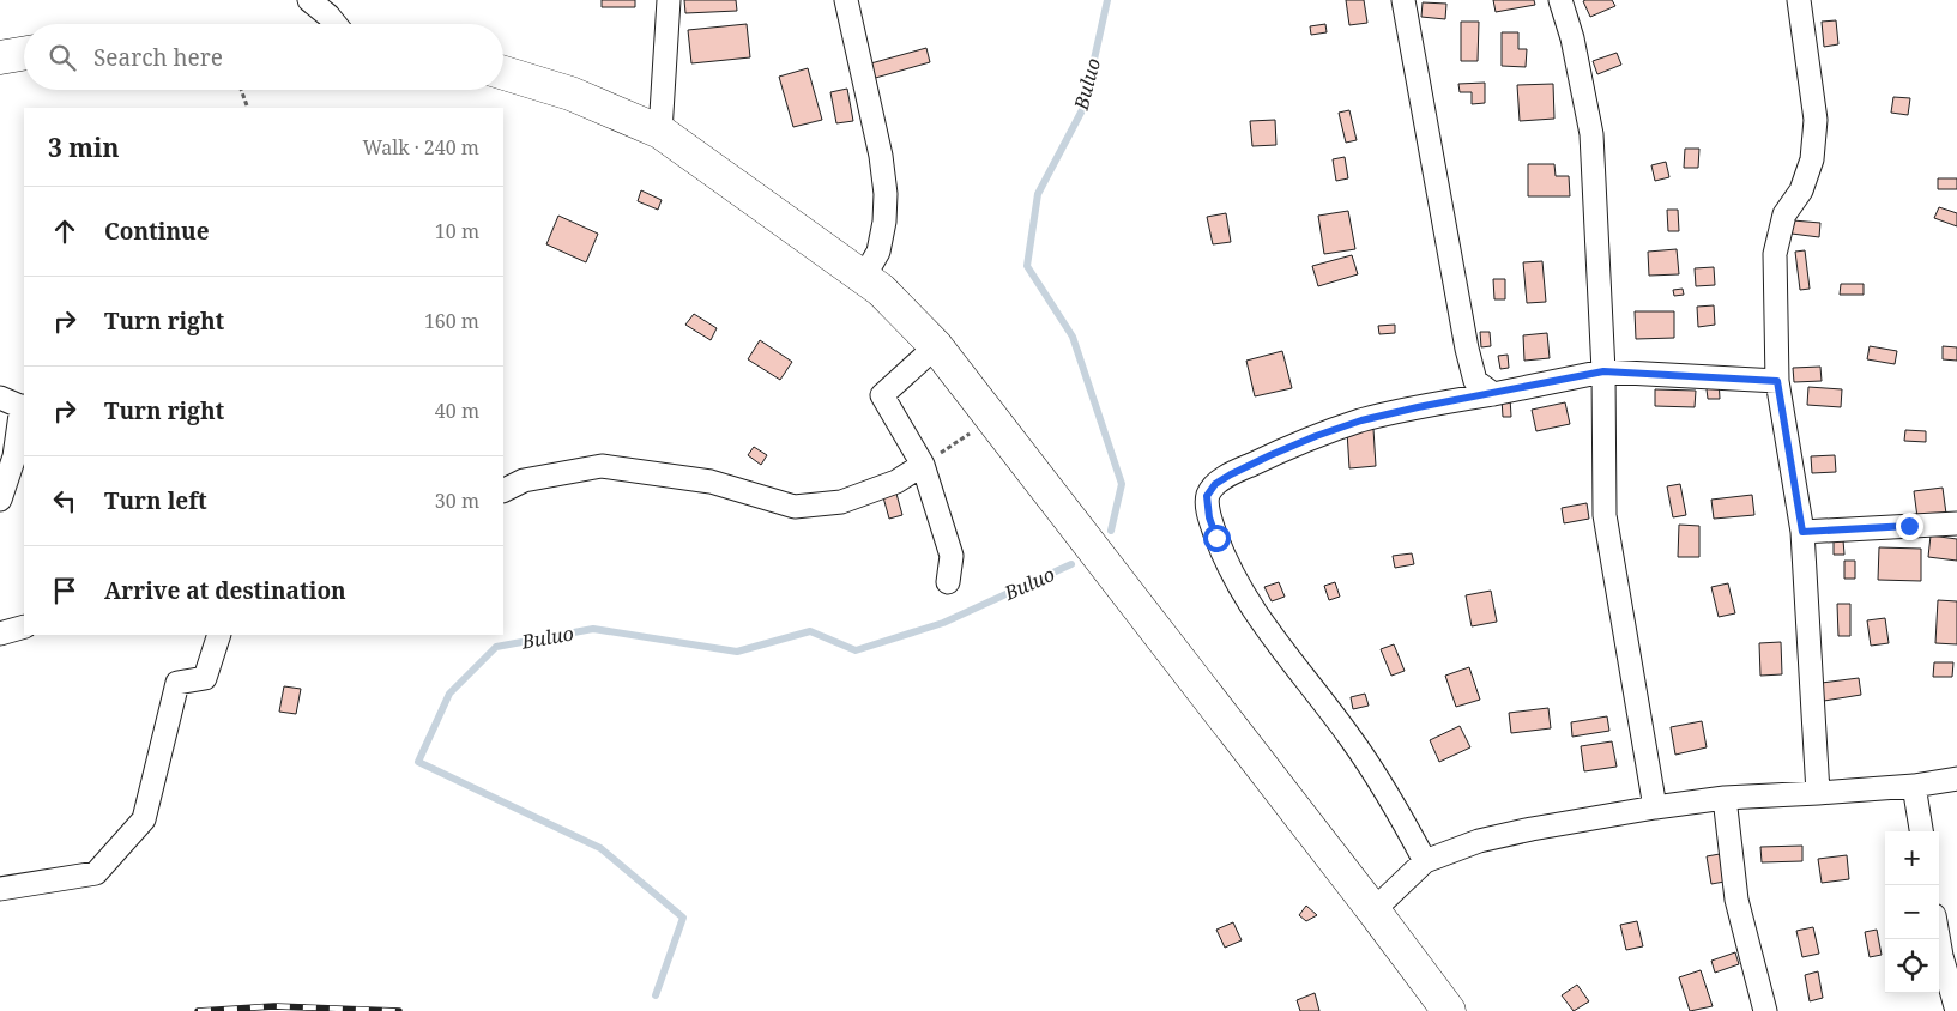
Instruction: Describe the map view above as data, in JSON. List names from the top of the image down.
{
  "water": ["Buluo"],
  "page": {
    "search": "Search here",
    "heading": ["3 min", "Walk · 240 m"],
    "list": [
      ["Continue", "10 m"],
      ["Turn right", "160 m"],
      ["Turn right", "40 m"],
      ["Turn left", "30 m"],
      "Arrive at destination"
    ],
    "map_buttons": ["+", "−"]
  }
}
